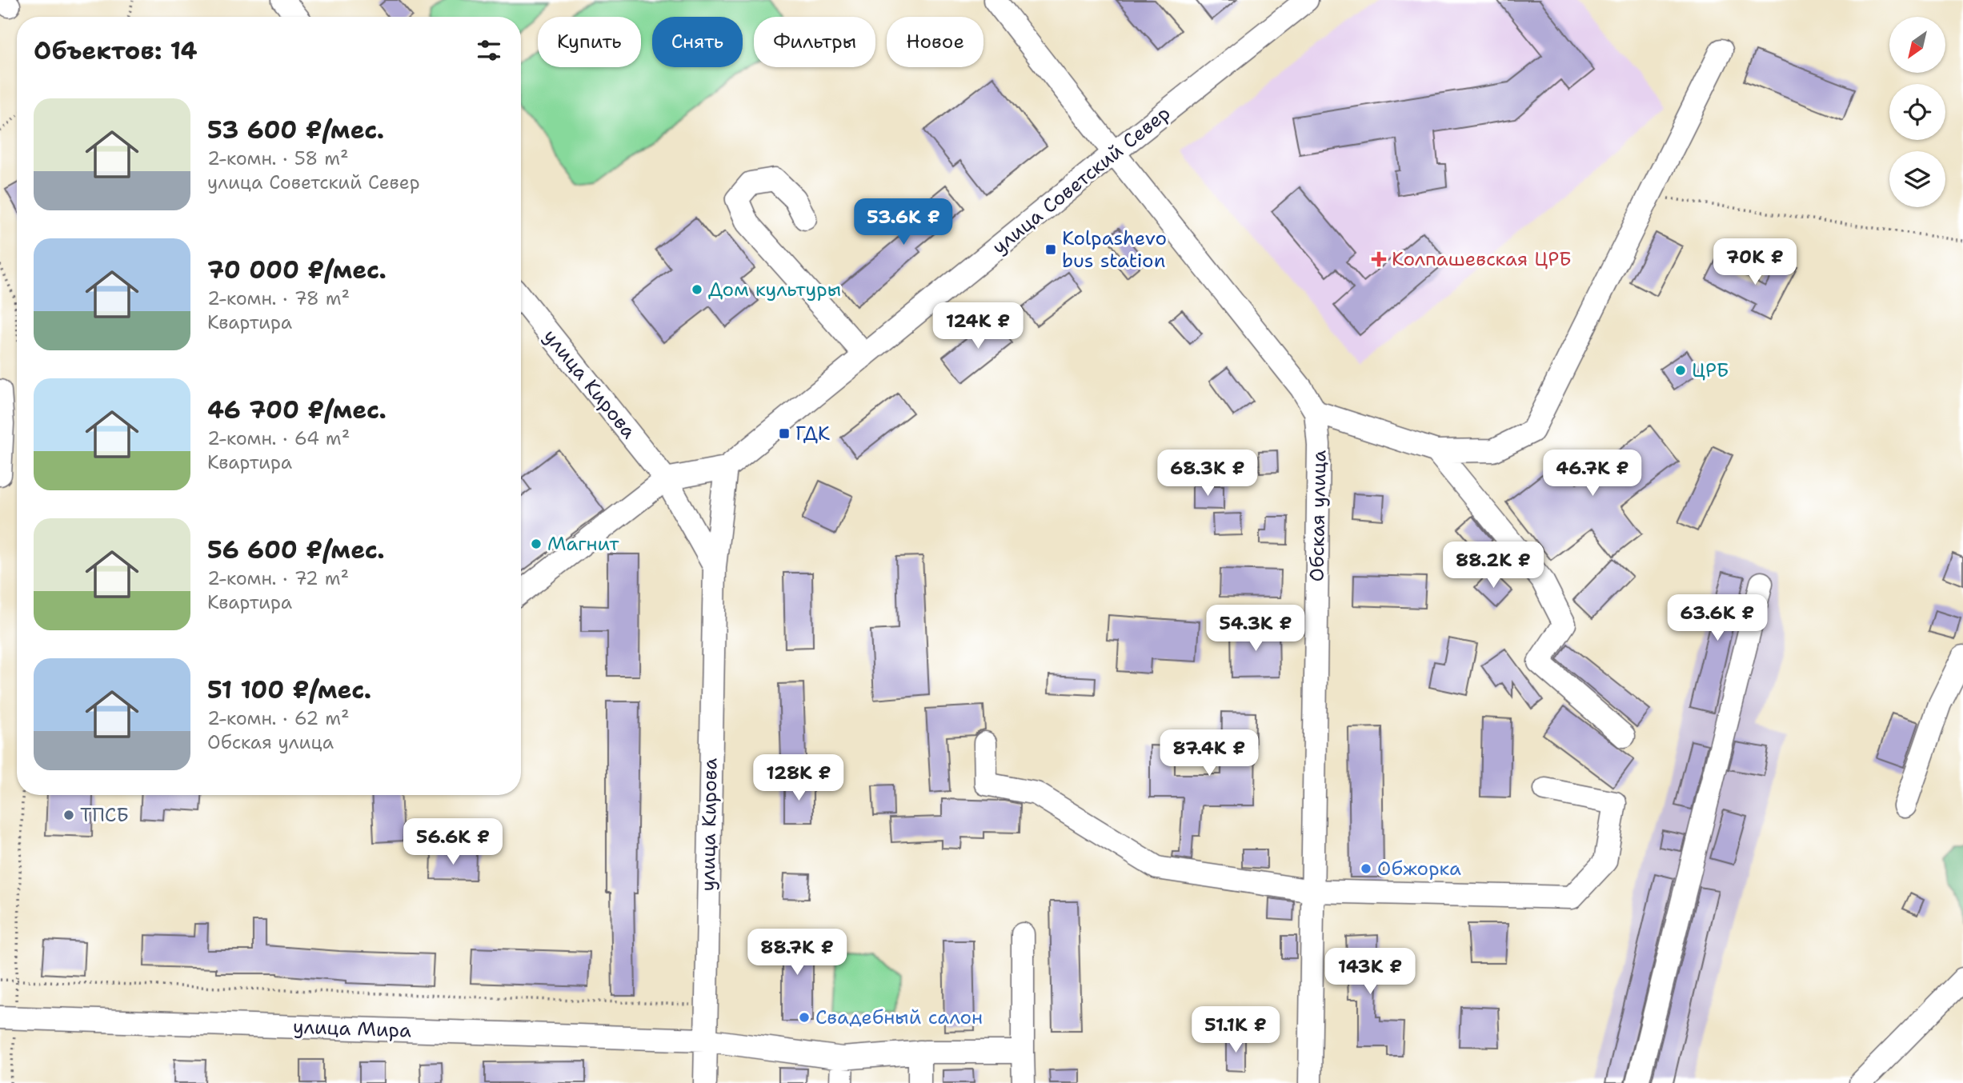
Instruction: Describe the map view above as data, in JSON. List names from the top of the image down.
{
  "streets": {
    "street": [
      "улица Советский Север",
      "улица Кирова",
      "Обская улица",
      "улица Мира"
    ]
  },
  "crossings": [
    ["улица Советский Север", "улица Кирова"],
    ["улица Советский Север", "Обская улица"],
    ["улица Кирова", "улица Мира"]
  ],
  "places": {
    "transit": ["Kolpashevo bus station", "ГДК"],
    "health": ["Колпашевская ЦРБ"],
    "other": [
      "Дом культуры",
      "ЦРБ",
      "Магнит",
      "ТПСБ",
      "Обжорка",
      "Свадебный салон"
    ]
  },
  "north": "bottom left",
  "page": {
    "chip": [
      "Купить",
      "Снять",
      "Фильтры",
      "Новое"
    ],
    "heading": "Объектов: 14",
    "list": [
      {
        "name": "53 600 ₽/мес.",
        "note": "2-комн. · 58 m² · улица Советский Север"
      },
      {
        "name": "70 000 ₽/мес.",
        "note": "2-комн. · 78 m² · Квартира"
      },
      {
        "name": "46 700 ₽/мес.",
        "note": "2-комн. · 64 m² · Квартира"
      },
      {
        "name": "56 600 ₽/мес.",
        "note": "2-комн. · 72 m² · Квартира"
      },
      {
        "name": "51 100 ₽/мес.",
        "note": "2-комн. · 62 m² · Обская улица"
      }
    ],
    "price": [
      "53.6K ₽",
      "70K ₽",
      "124K ₽",
      "68.3K ₽",
      "46.7K ₽",
      "88.2K ₽",
      "63.6K ₽",
      "54.3K ₽",
      "87.4K ₽",
      "128K ₽",
      "56.6K ₽",
      "88.7K ₽",
      "143K ₽",
      "51.1K ₽"
    ]
  }
}
